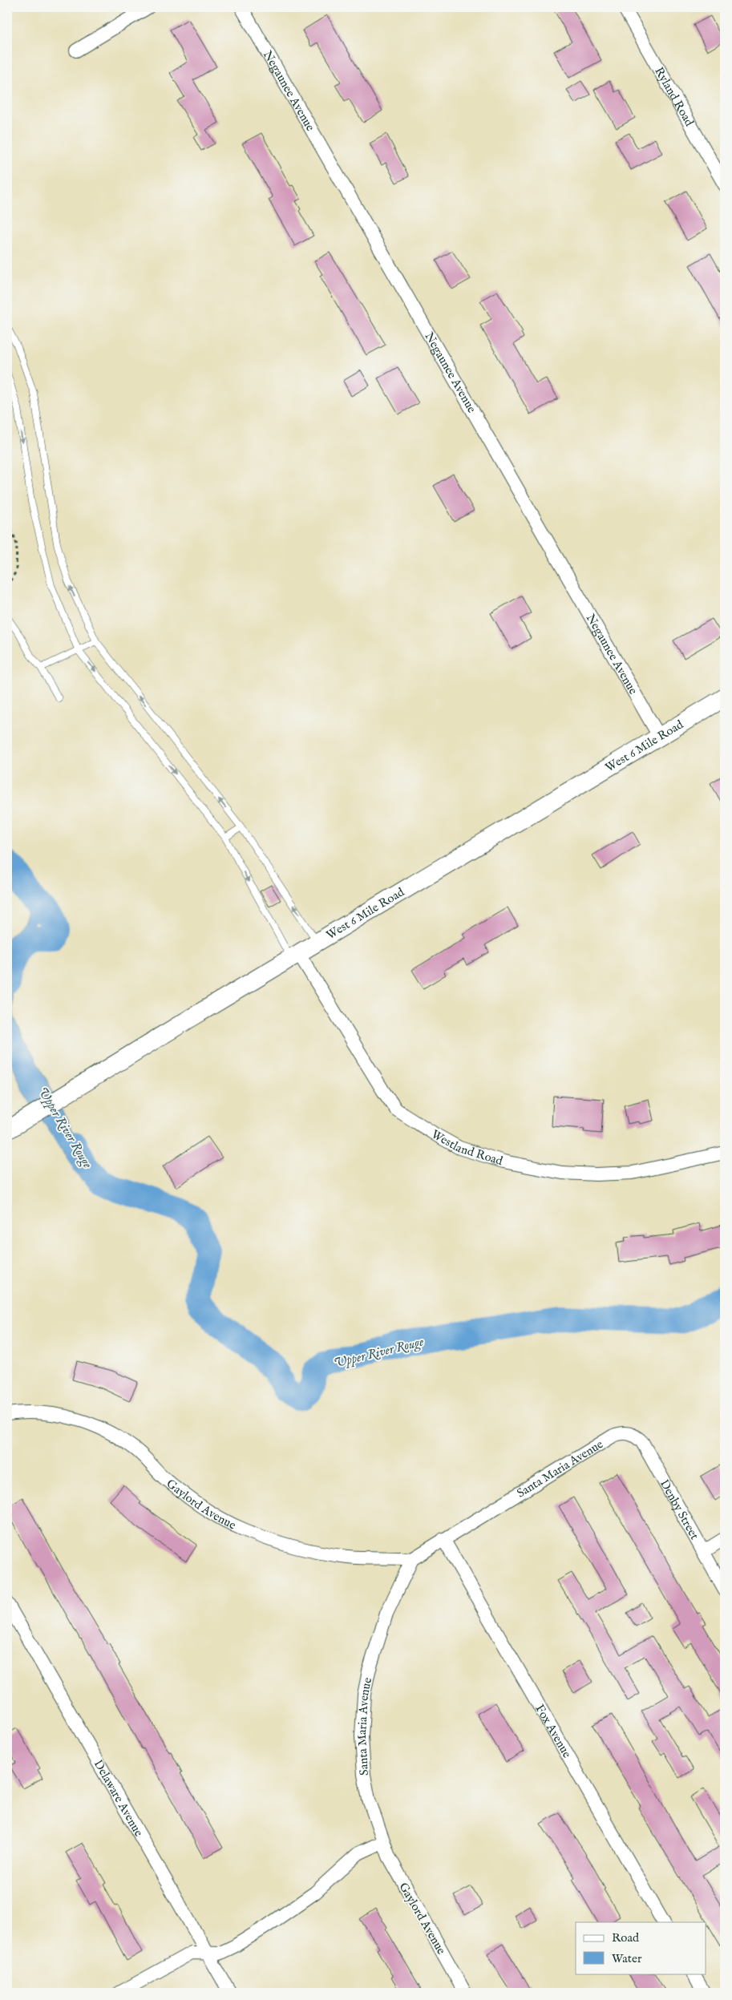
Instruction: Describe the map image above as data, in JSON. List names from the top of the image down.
{
  "streets": {
    "main road": ["West 6 Mile Road"],
    "street": [
      "Negaunee Avenue",
      "Ryland Road",
      "Westland Road",
      "Santa Maria Avenue",
      "Gaylord Avenue",
      "Denby Street",
      "Fox Avenue",
      "Delaware Avenue"
    ]
  },
  "crossings": [
    ["Negaunee Avenue", "West 6 Mile Road"],
    ["West 6 Mile Road", "Westland Road"],
    ["Santa Maria Avenue", "Gaylord Avenue"],
    ["Santa Maria Avenue", "Denby Street"],
    ["Santa Maria Avenue", "Fox Avenue"]
  ],
  "water": ["Upper River Rouge"],
  "legend": ["Road", "Water"]
}
